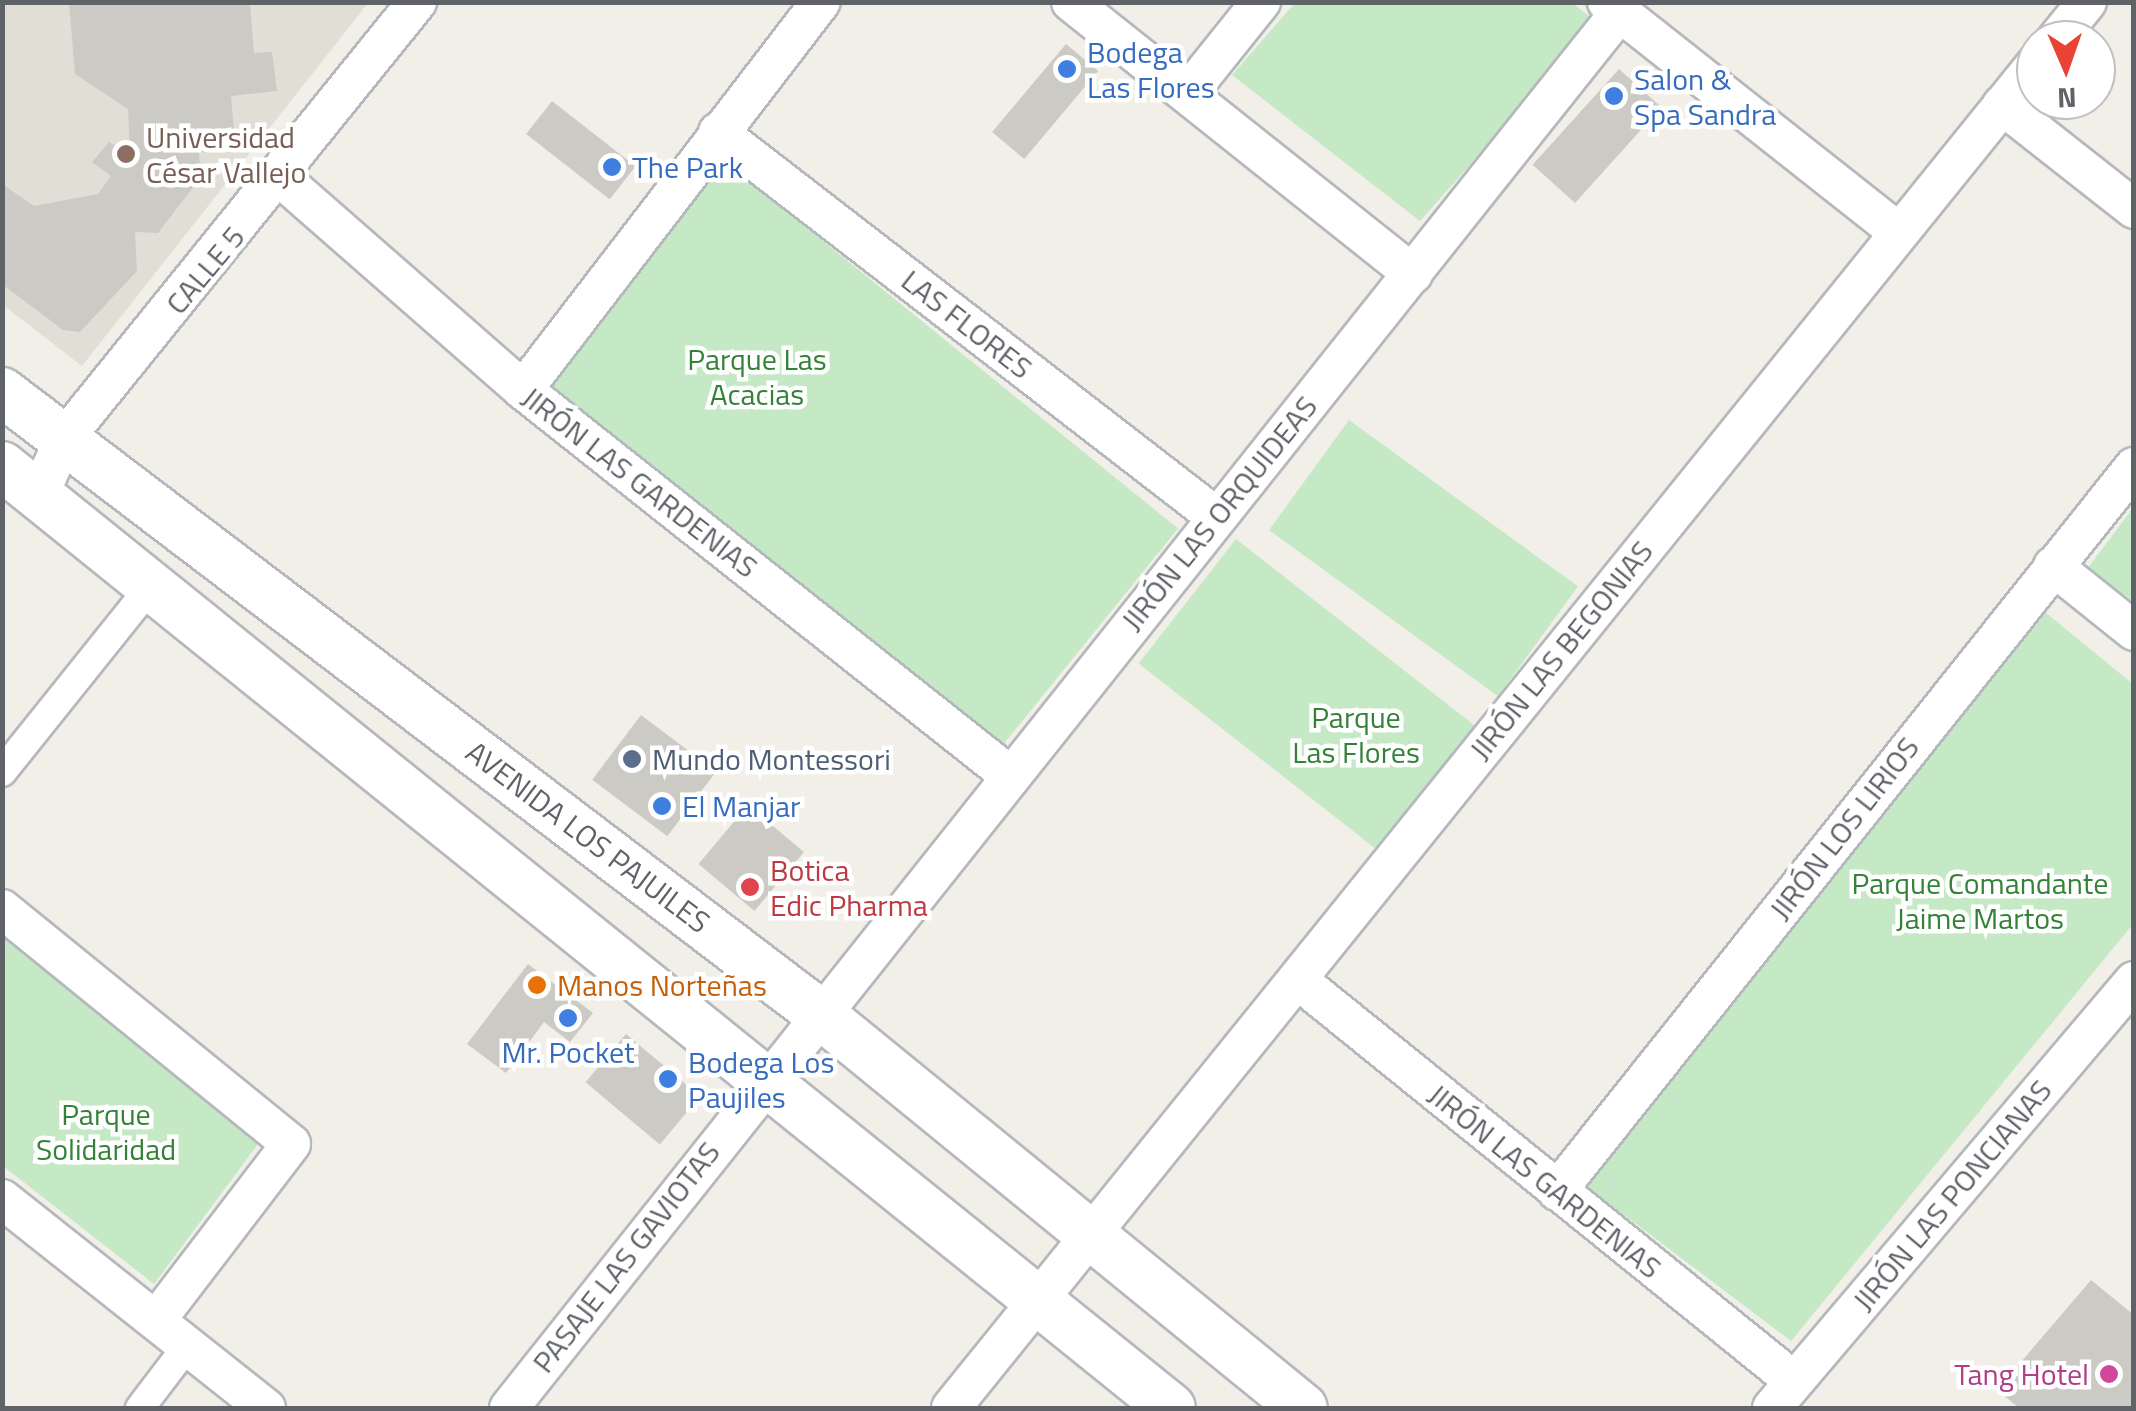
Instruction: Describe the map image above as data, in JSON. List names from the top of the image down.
{
  "streets": {
    "street": [
      "CALLE 5",
      "LAS FLORES",
      "JIRÓN LAS GARDENIAS",
      "JIRÓN LAS ORQUIDEAS",
      "JIRÓN LAS BEGONIAS",
      "JIRÓN LOS LIRIOS",
      "AVENIDA LOS PAJUILES",
      "JIRÓN LAS PONCIANAS",
      "PASAJE LAS GAVIOTAS"
    ]
  },
  "crossings": [
    ["CALLE 5", "JIRÓN LAS GARDENIAS"],
    ["CALLE 5", "AVENIDA LOS PAJUILES"],
    ["LAS FLORES", "JIRÓN LAS ORQUIDEAS"],
    ["JIRÓN LAS GARDENIAS", "JIRÓN LAS ORQUIDEAS"],
    ["JIRÓN LAS GARDENIAS", "JIRÓN LAS BEGONIAS"],
    ["JIRÓN LAS GARDENIAS", "JIRÓN LOS LIRIOS"],
    ["JIRÓN LAS GARDENIAS", "JIRÓN LAS PONCIANAS"],
    ["JIRÓN LAS ORQUIDEAS", "AVENIDA LOS PAJUILES"],
    ["JIRÓN LAS ORQUIDEAS", "PASAJE LAS GAVIOTAS"],
    ["JIRÓN LAS BEGONIAS", "AVENIDA LOS PAJUILES"],
    ["AVENIDA LOS PAJUILES", "PASAJE LAS GAVIOTAS"]
  ],
  "parks": [
    "Parque Las Acacias",
    "Parque Las Flores",
    "Parque Comandante Jaime Martos",
    "Parque Solidaridad"
  ],
  "places": [
    "Bodega Las Flores",
    "Salon & Spa Sandra",
    "Universidad César Vallejo",
    "The Park",
    "Mundo Montessori",
    "El Manjar",
    "Botica Edic Pharma",
    "Manos Norteñas",
    "Mr. Pocket",
    "Bodega Los Paujiles",
    "Tang Hotel"
  ],
  "north": "bottom"
}
